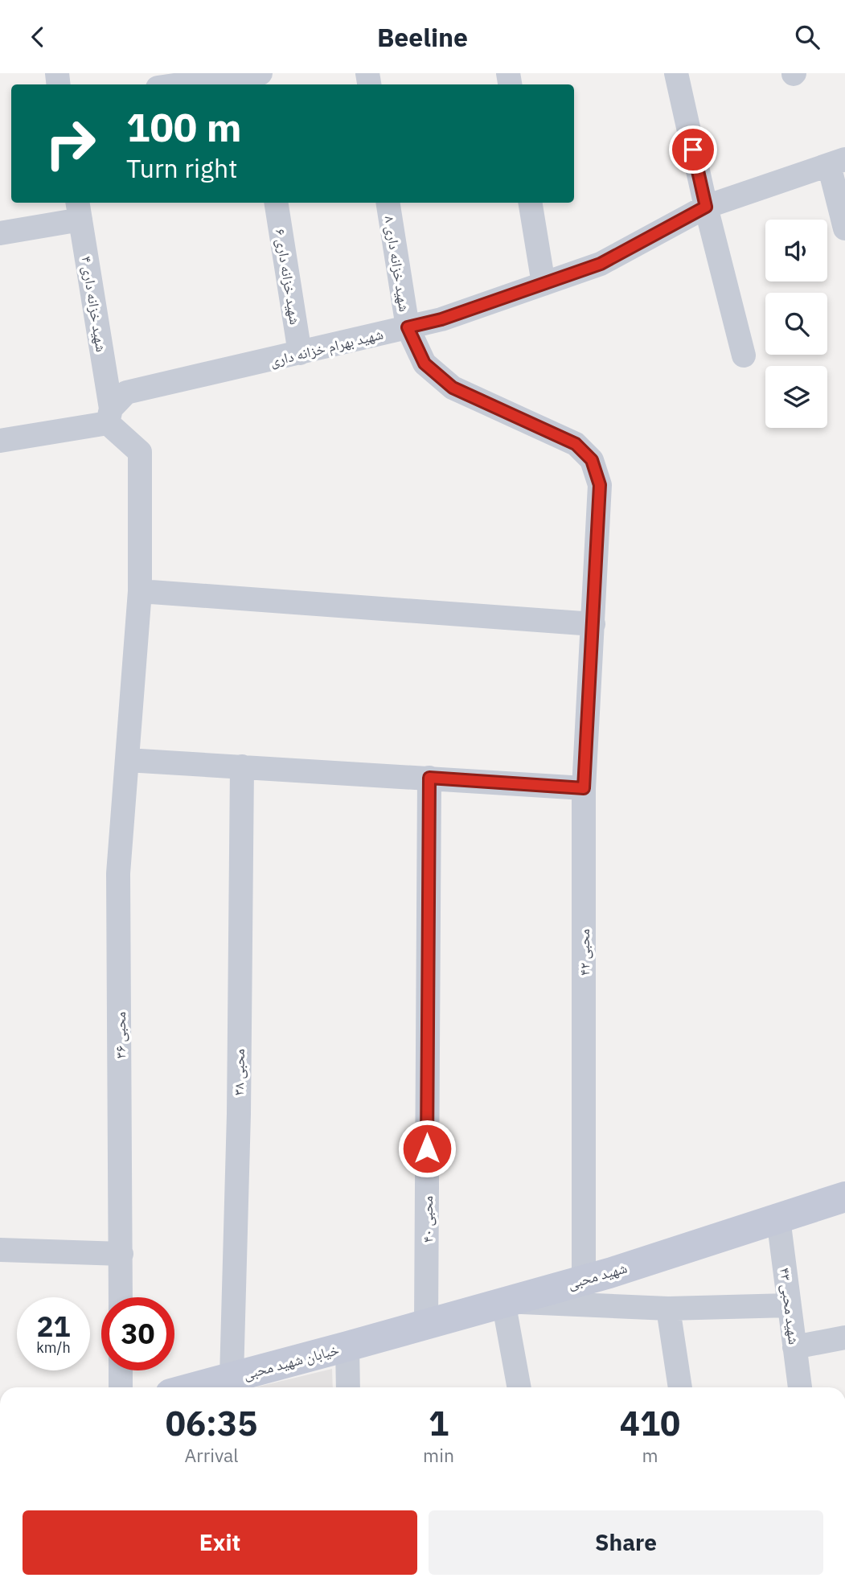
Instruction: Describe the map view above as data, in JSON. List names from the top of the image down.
{
  "streets": {
    "street": [
      "شهید خزانه داری ۸",
      "شهید خزانه داری ۶",
      "شهید خزانه داری ۴",
      "شهید بهرام خزانه داری",
      "محبی ۴۲",
      "محبی ۳۶",
      "محبی ۳۸",
      "محبی ۴۰",
      "شهید محبی",
      "شهید محبی ۴۳",
      "خیابان شهید محبی"
    ]
  },
  "crossings": [
    ["شهید خزانه داری ۸", "شهید بهرام خزانه داری"],
    ["شهید خزانه داری ۸", "محبی ۴۲"],
    ["شهید خزانه داری ۶", "شهید بهرام خزانه داری"],
    ["شهید خزانه داری ۴", "شهید بهرام خزانه داری"],
    ["شهید خزانه داری ۴", "محبی ۳۶"],
    ["شهید بهرام خزانه داری", "محبی ۳۶"],
    ["محبی ۴۲", "شهید محبی"],
    ["محبی ۳۸", "خیابان شهید محبی"],
    ["محبی ۴۰", "شهید محبی"],
    ["شهید محبی", "شهید محبی ۴۳"],
    ["شهید محبی", "خیابان شهید محبی"]
  ],
  "page": {
    "header": "Beeline",
    "turn": ["100 m", "Turn right"],
    "speed": "21 km/h",
    "limit": "30",
    "eta": [
      "06:35",
      "Arrival",
      "1",
      "min",
      "410",
      "m"
    ],
    "buttons": ["Exit", "Share"]
  }
}
